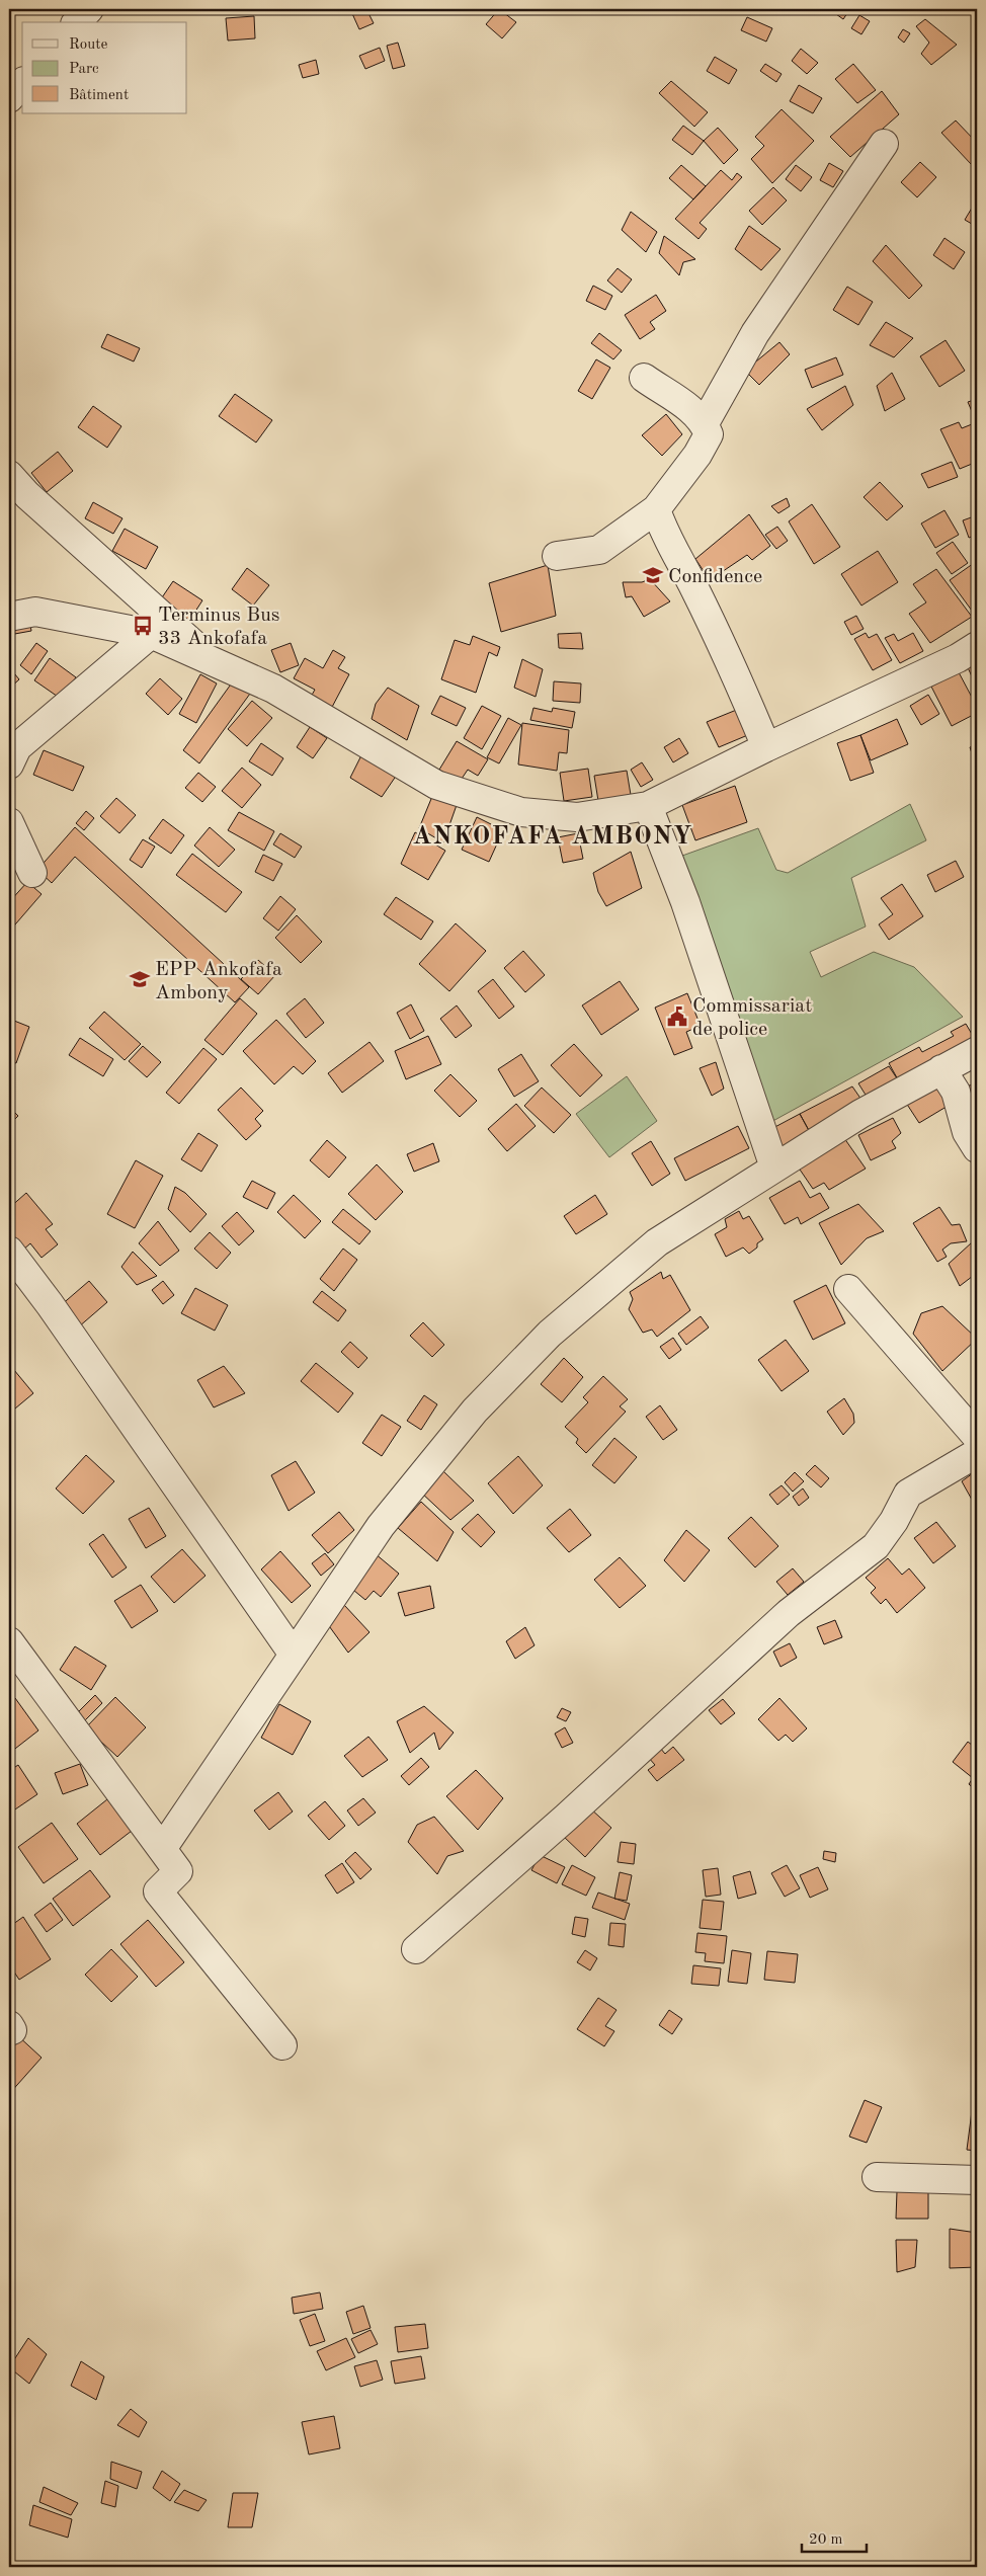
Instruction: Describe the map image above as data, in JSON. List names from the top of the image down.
{
  "districts": ["ANKOFAFA AMBONY"],
  "places": {
    "school or university": ["Confidence", "EPP Ankofafa Ambony"],
    "bus stop": ["Terminus Bus 33 Ankofafa"],
    "public building": ["Commissariat de police"]
  },
  "legend": ["Route", "Parc", "Bâtiment"],
  "scale_bar": "20 m"
}
